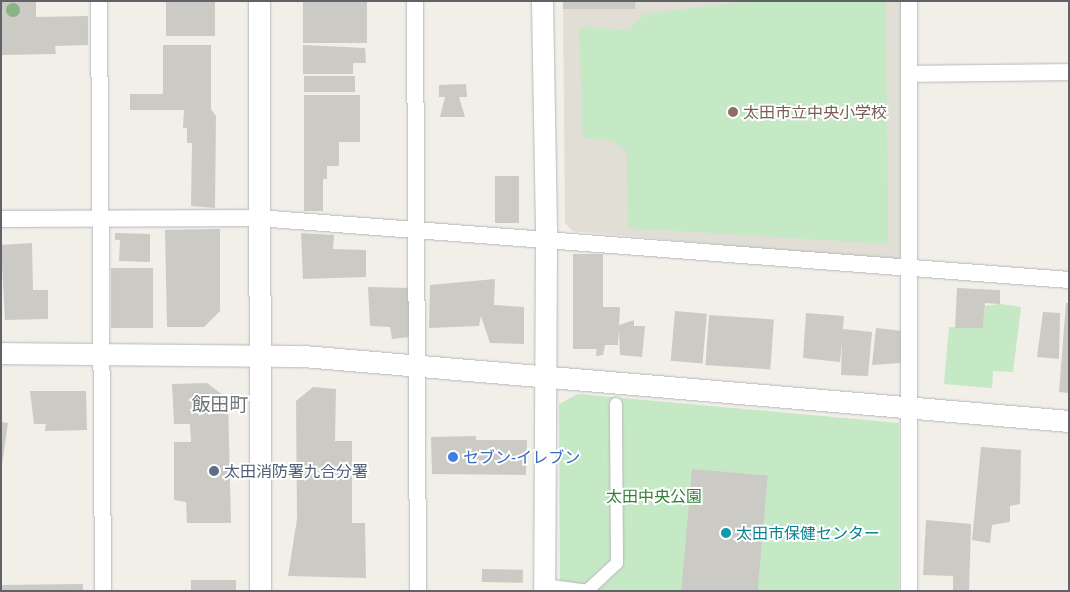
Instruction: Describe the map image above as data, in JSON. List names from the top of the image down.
{
  "districts": ["飯田町"],
  "parks": ["太田中央公園"],
  "places": [
    "太田市立中央小学校",
    "セブン-イレブン",
    "太田消防署九合分署",
    "太田市保健センター"
  ]
}
